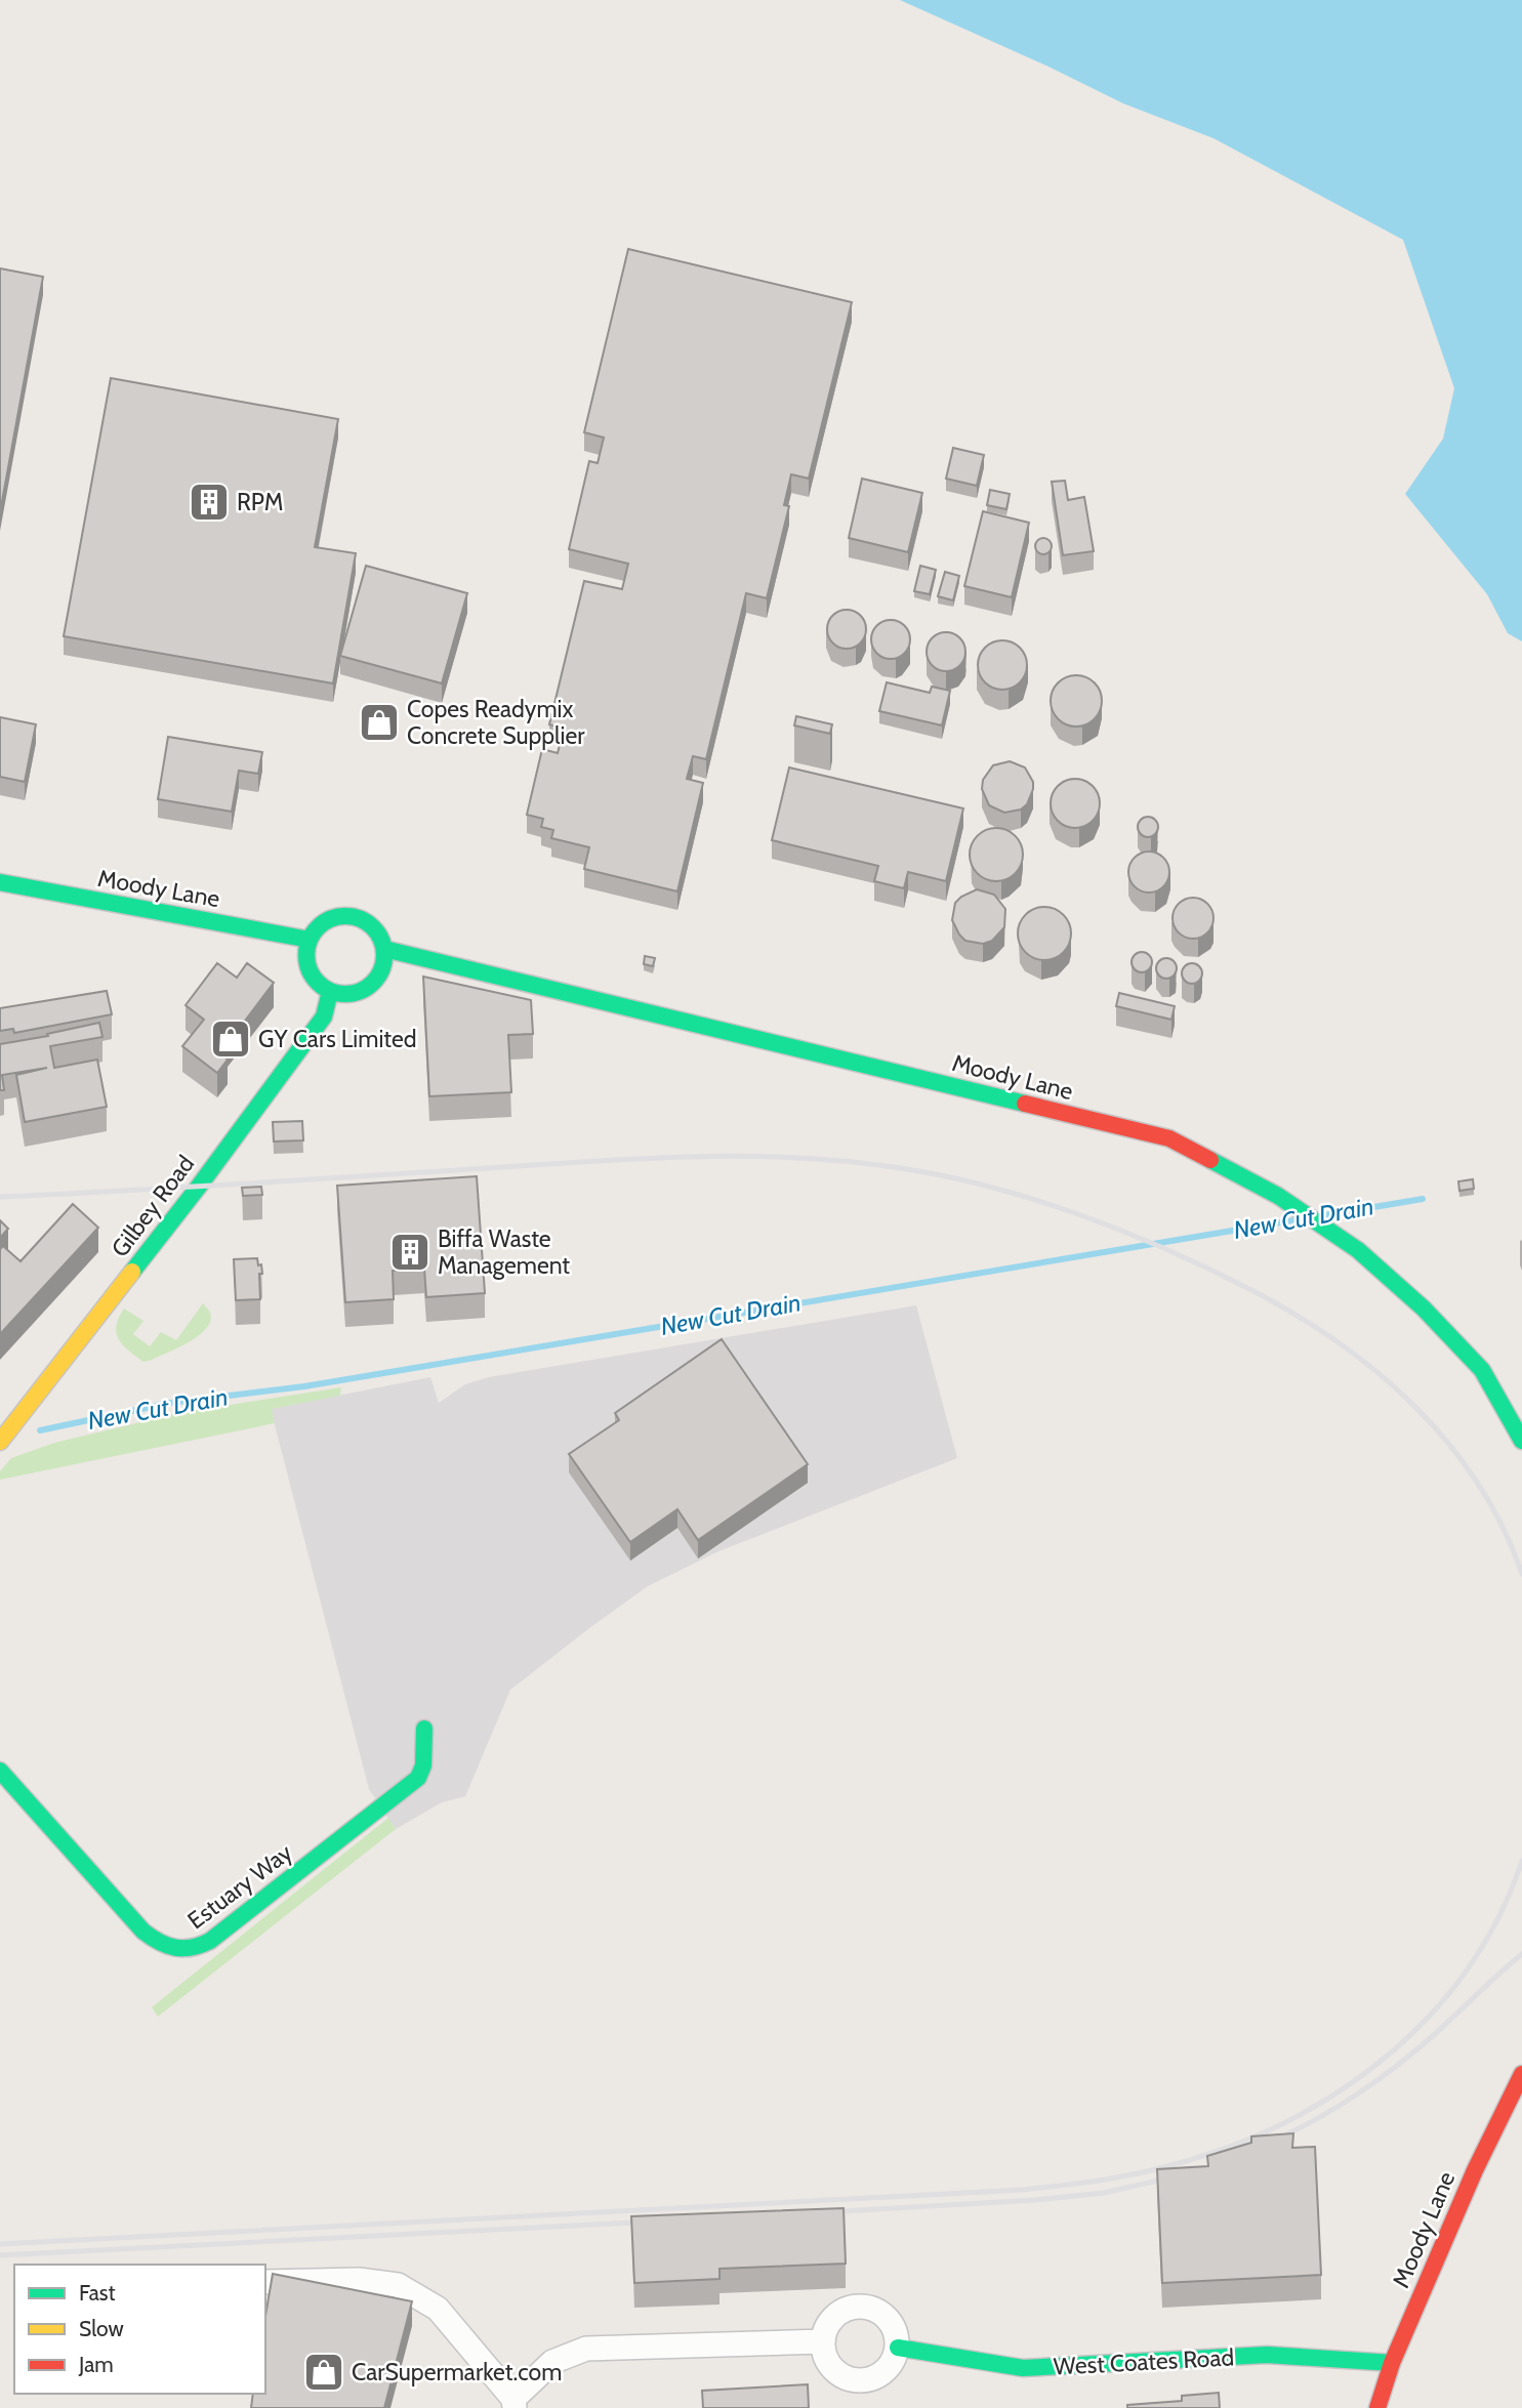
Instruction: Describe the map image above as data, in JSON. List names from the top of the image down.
{
  "streets": {
    "street": [
      "Moody Lane",
      "Gilbey Road",
      "Estuary Way",
      "West Coates Road"
    ]
  },
  "crossings": [
    ["Moody Lane", "Gilbey Road"],
    ["Moody Lane", "West Coates Road"]
  ],
  "water": ["New Cut Drain"],
  "places": {
    "building": ["RPM", "Biffa Waste Management"],
    "shop": ["Copes Readymix Concrete Supplier", "GY Cars Limited", "CarSupermarket.com"]
  },
  "legend": ["Fast", "Slow", "Jam"]
}
